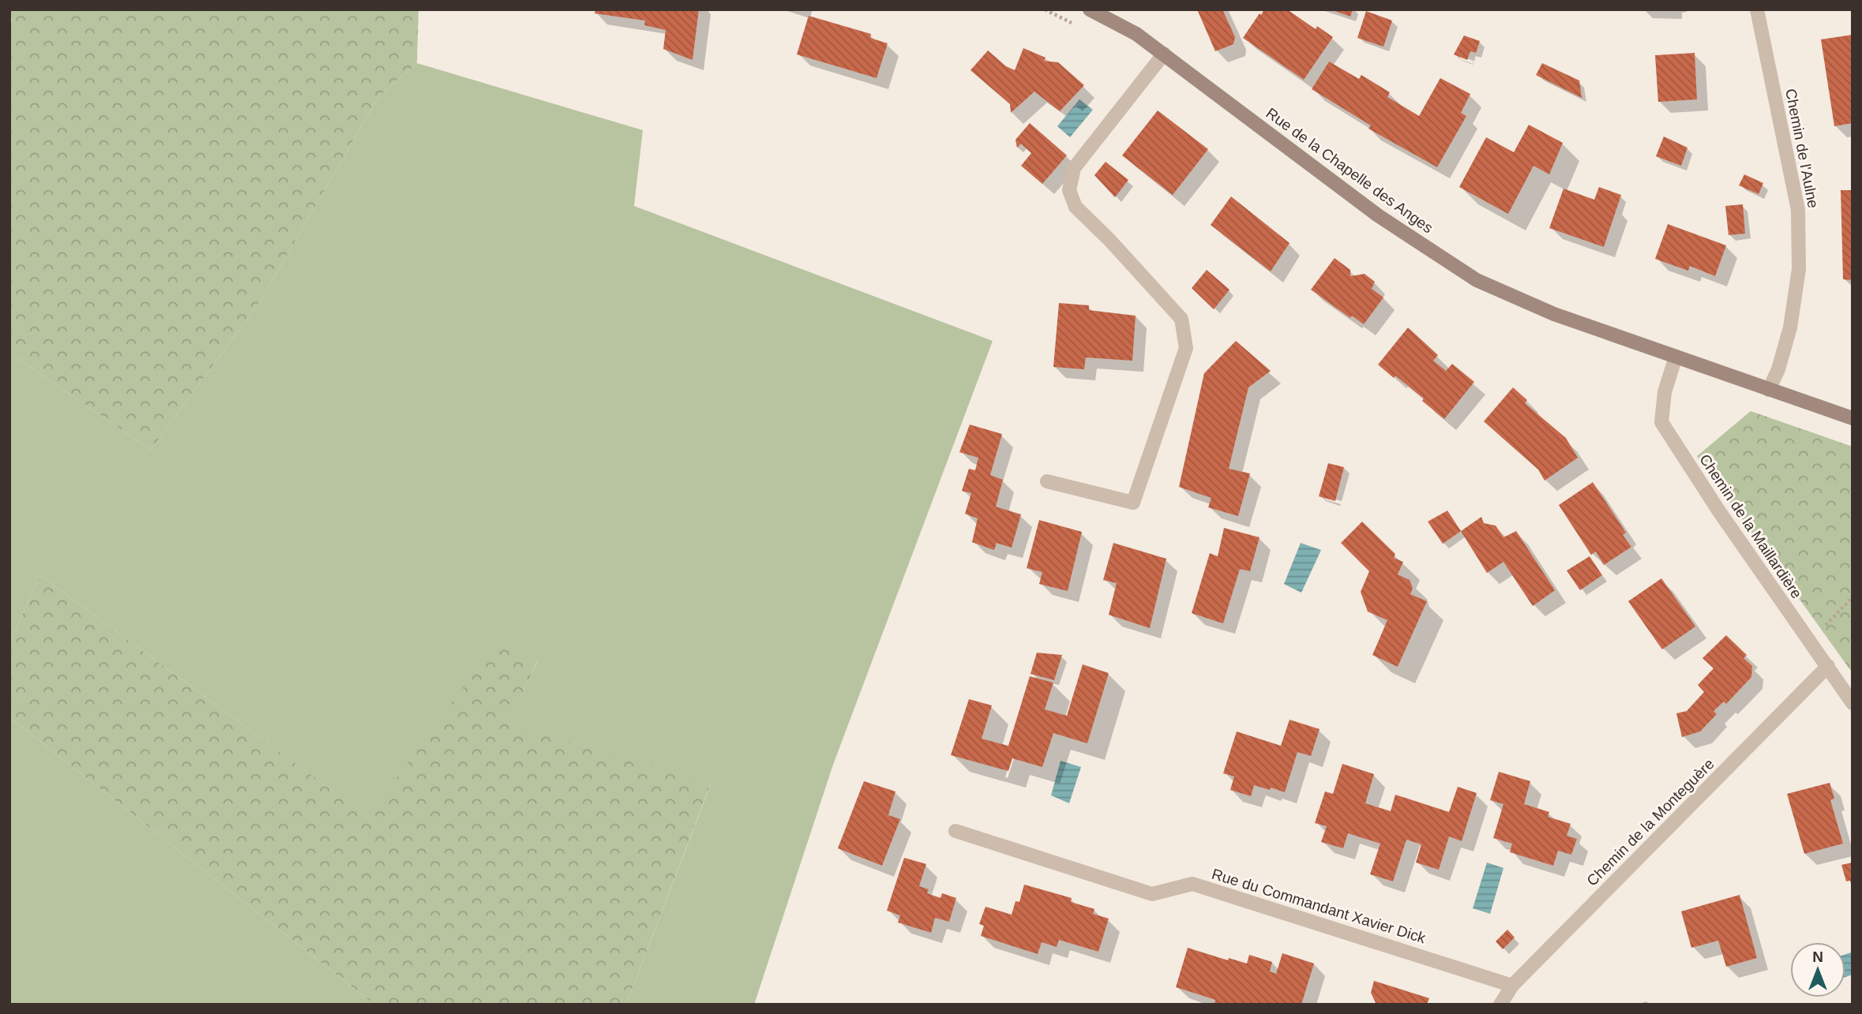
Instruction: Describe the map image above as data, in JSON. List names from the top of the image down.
{
  "streets": {
    "main road": ["Rue de la Chapelle des Anges"],
    "street": [
      "Chemin de l'Aulne",
      "Chemin de la Maillardière",
      "Chemin de la Monteguère",
      "Rue du Commandant Xavier Dick"
    ]
  },
  "crossings": [
    ["Chemin de l'Aulne", "Rue de la Chapelle des Anges"],
    ["Rue de la Chapelle des Anges", "Chemin de la Maillardière"],
    ["Chemin de la Maillardière", "Chemin de la Monteguère"],
    ["Chemin de la Monteguère", "Rue du Commandant Xavier Dick"]
  ],
  "north": "top"
}
